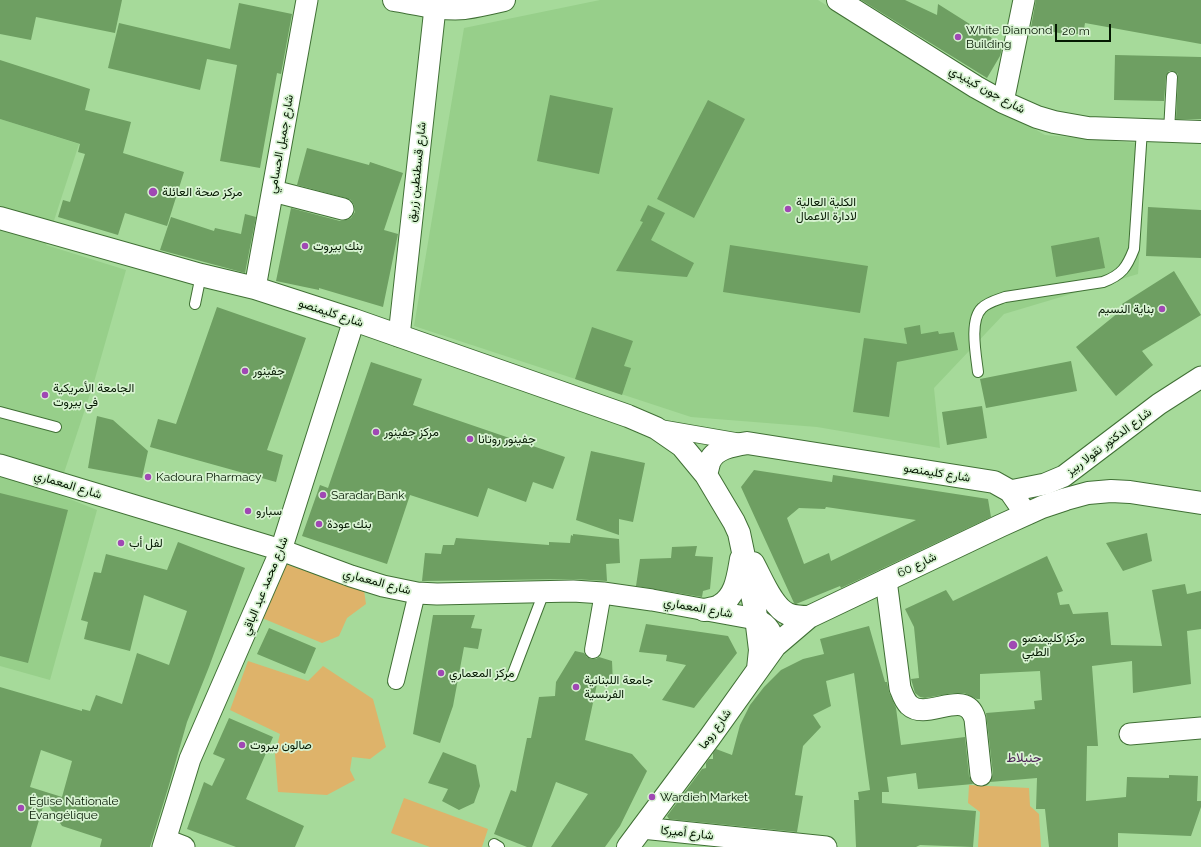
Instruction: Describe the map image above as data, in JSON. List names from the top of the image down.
{
  "streets": {
    "street": [
      "شارع جون كينيدي",
      "شارع جميل الحسامي",
      "شارع قسطنطين زريق",
      "شارع كليمنصو",
      "شارع الدكتور نقولا ربيز",
      "شارع المعماري",
      "شارع 60",
      "شارع محمد عبد الباقي",
      "شارع روما",
      "شارع أميركا"
    ]
  },
  "crossings": [
    ["شارع جميل الحسامي", "شارع كليمنصو"],
    ["شارع قسطنطين زريق", "شارع كليمنصو"],
    ["شارع كليمنصو", "شارع الدكتور نقولا ربيز"],
    ["شارع كليمنصو", "شارع المعماري"],
    ["شارع كليمنصو", "شارع 60"],
    ["شارع كليمنصو", "شارع محمد عبد الباقي"],
    ["شارع كليمنصو", "شارع روما"],
    ["شارع المعماري", "شارع محمد عبد الباقي"],
    ["شارع 60", "شارع روما"],
    ["شارع روما", "شارع أميركا"]
  ],
  "districts": ["جنبلاط"],
  "places": [
    "White Diamond Building",
    "مركز صحة العائلة",
    "الكلية العالية لادارة الاعمال",
    "بنك بيروت",
    "بناية النسيم",
    "جفينور",
    "الجامعة الأمريكية في بيروت",
    "مركز جفينور",
    "جفينور روتانا",
    "Kadoura Pharmacy",
    "Saradar Bank",
    "سبارو",
    "بنك عودة",
    "لفل أب",
    "مركز كليمنصو الطبي",
    "مركز المعماري",
    "جامعة اللبنانية الفرنسية",
    "صالون بيروت",
    "Wardieh Market",
    "Église Nationale Évangélique"
  ],
  "scale_bar": "20 m"
}
